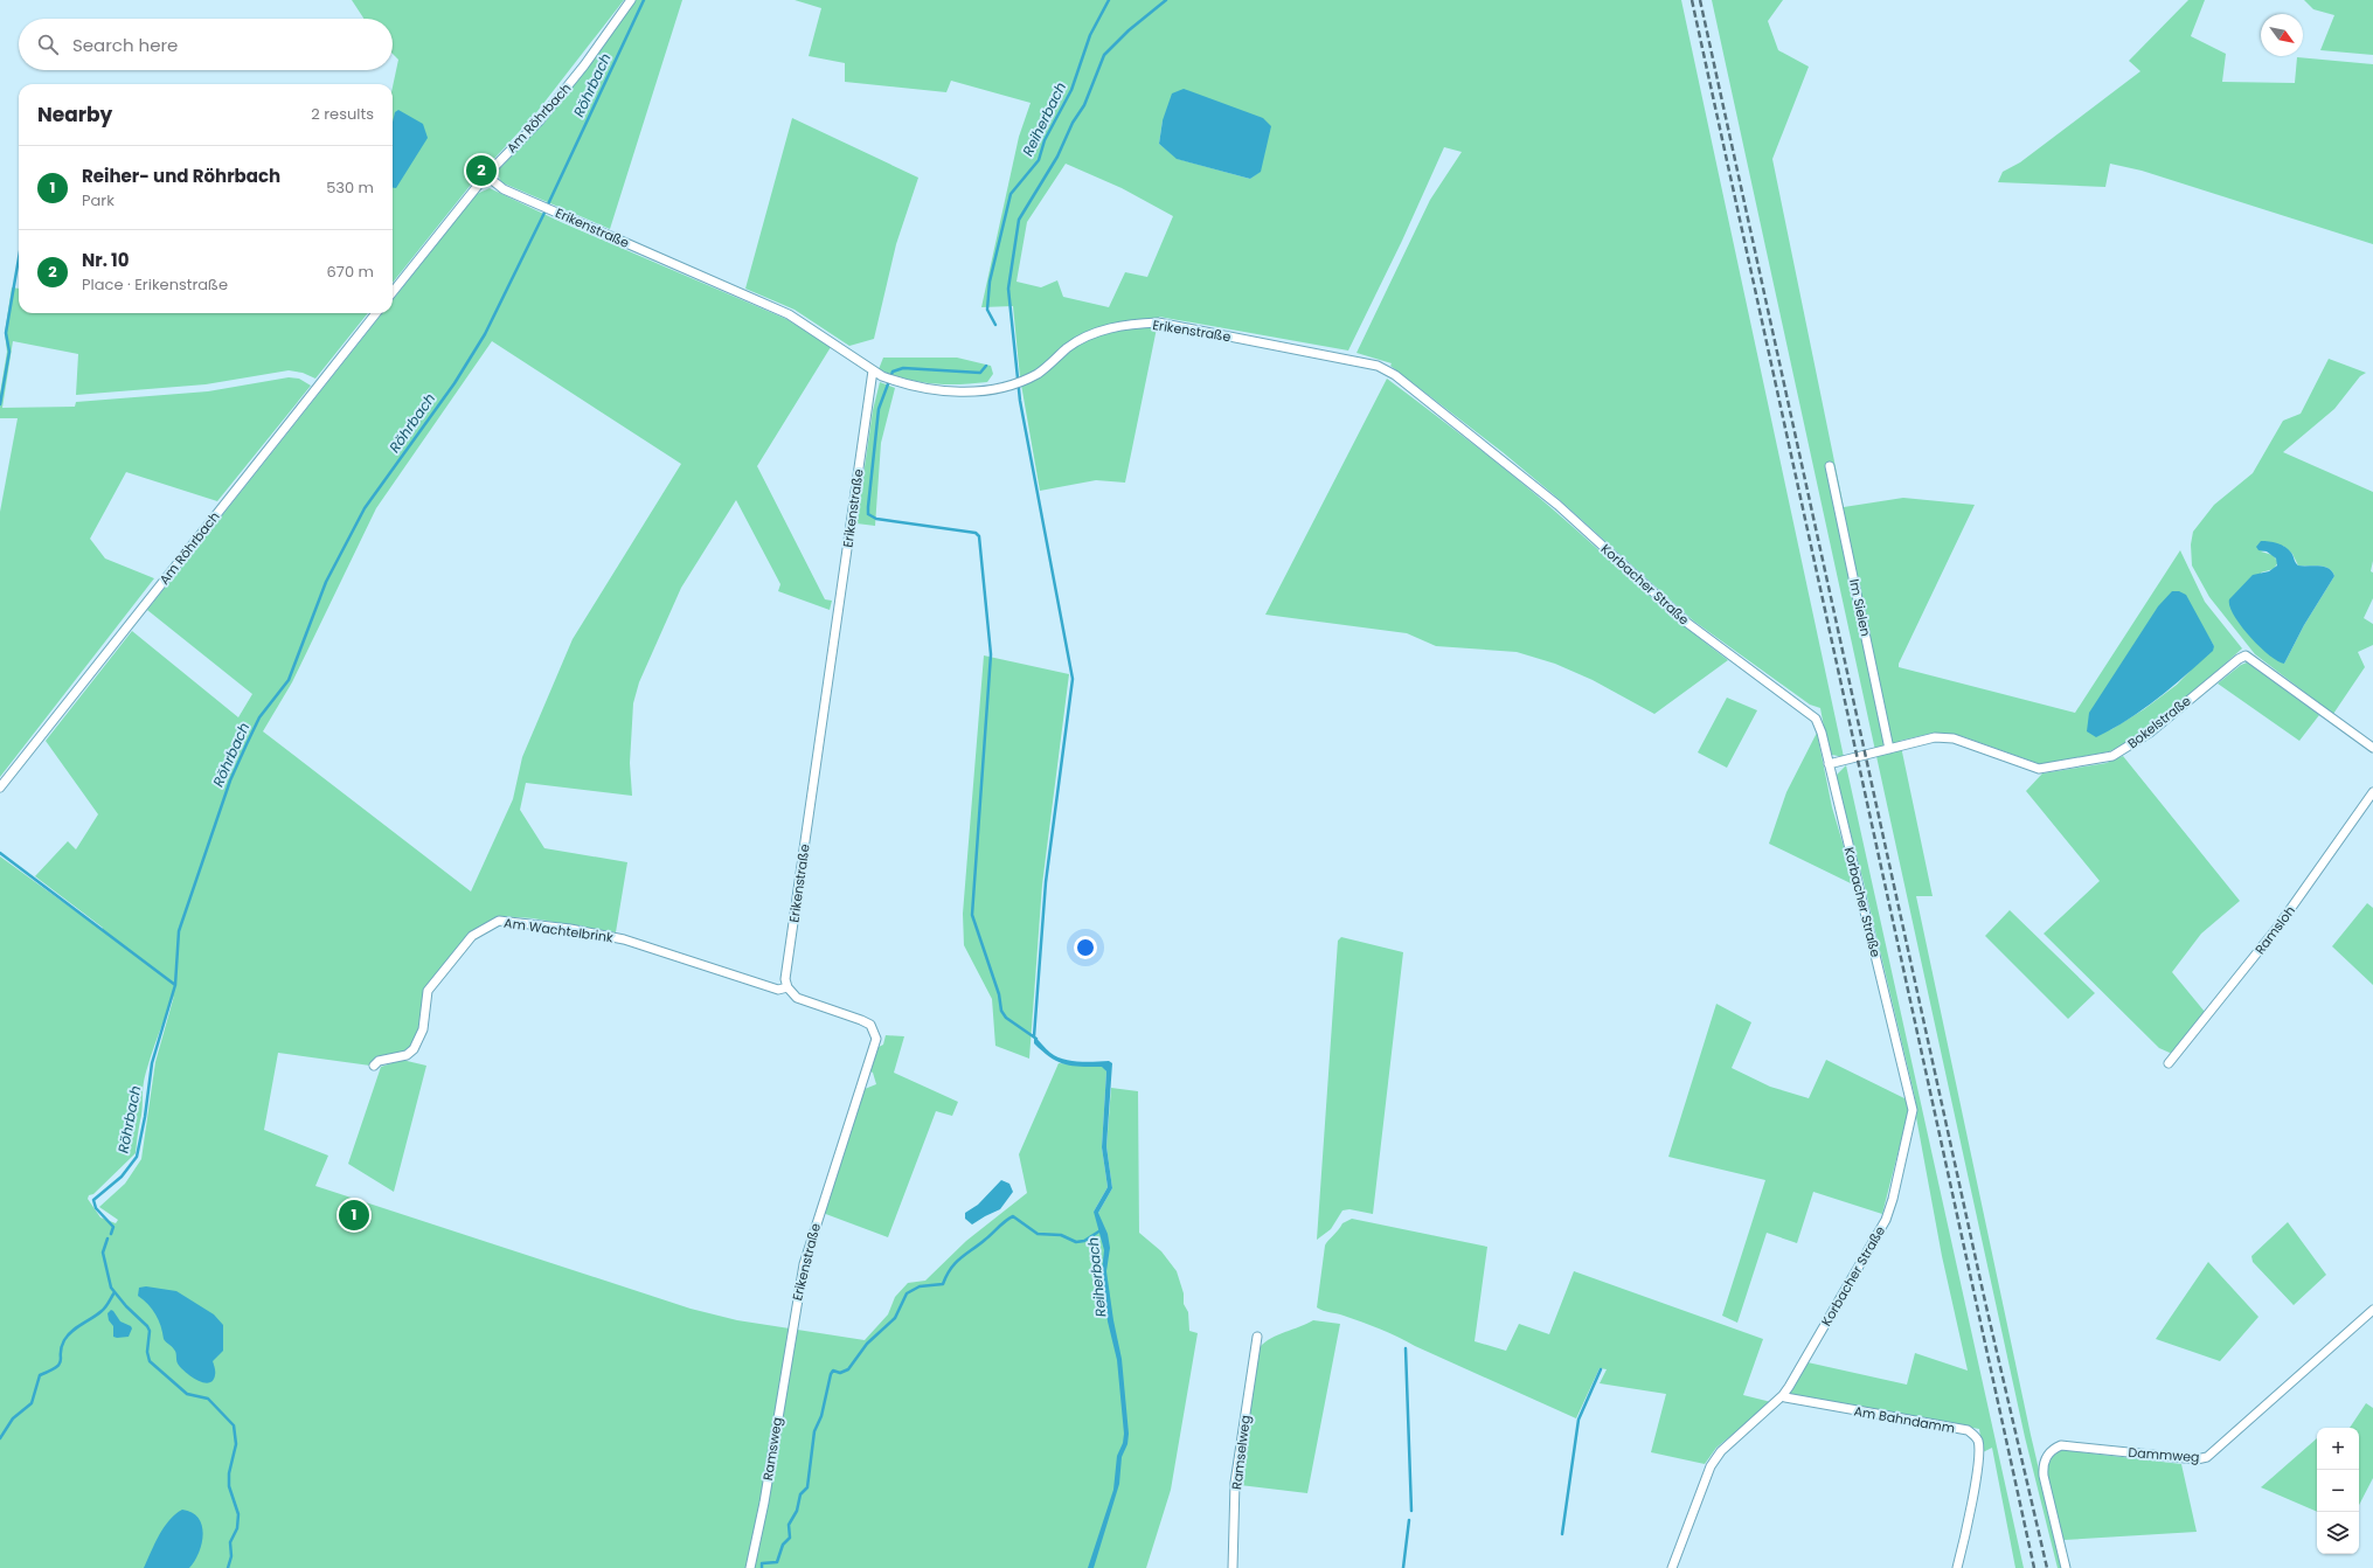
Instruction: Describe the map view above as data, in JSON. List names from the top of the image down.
{
  "streets": {
    "street": [
      "Am Röhrbach",
      "Erikenstraße",
      "Korbacher Straße",
      "Im Sielen",
      "Bokelstraße",
      "Am Wachtelbrink",
      "Ramsloh",
      "Am Bahndamm",
      "Ramsweg",
      "Ramselweg",
      "Dammweg"
    ]
  },
  "crossings": [
    ["Am Röhrbach", "Erikenstraße"],
    ["Erikenstraße", "Korbacher Straße"],
    ["Erikenstraße", "Am Wachtelbrink"],
    ["Erikenstraße", "Ramsweg"],
    ["Korbacher Straße", "Bokelstraße"],
    ["Korbacher Straße", "Am Bahndamm"],
    ["Im Sielen", "Bokelstraße"]
  ],
  "water": ["Röhrbach", "Reiherbach"],
  "north": "bottom right",
  "page": {
    "search": "Search here",
    "heading": ["Nearby", "2 results"],
    "list": [
      {
        "mark": "1",
        "name": "Reiher- und Röhrbach",
        "note": "Park",
        "value": "530 m"
      },
      {
        "mark": "2",
        "name": "Nr. 10",
        "note": "Place · Erikenstraße",
        "value": "670 m"
      }
    ],
    "pins": ["2", "1"],
    "map_buttons": ["+", "−"]
  }
}
